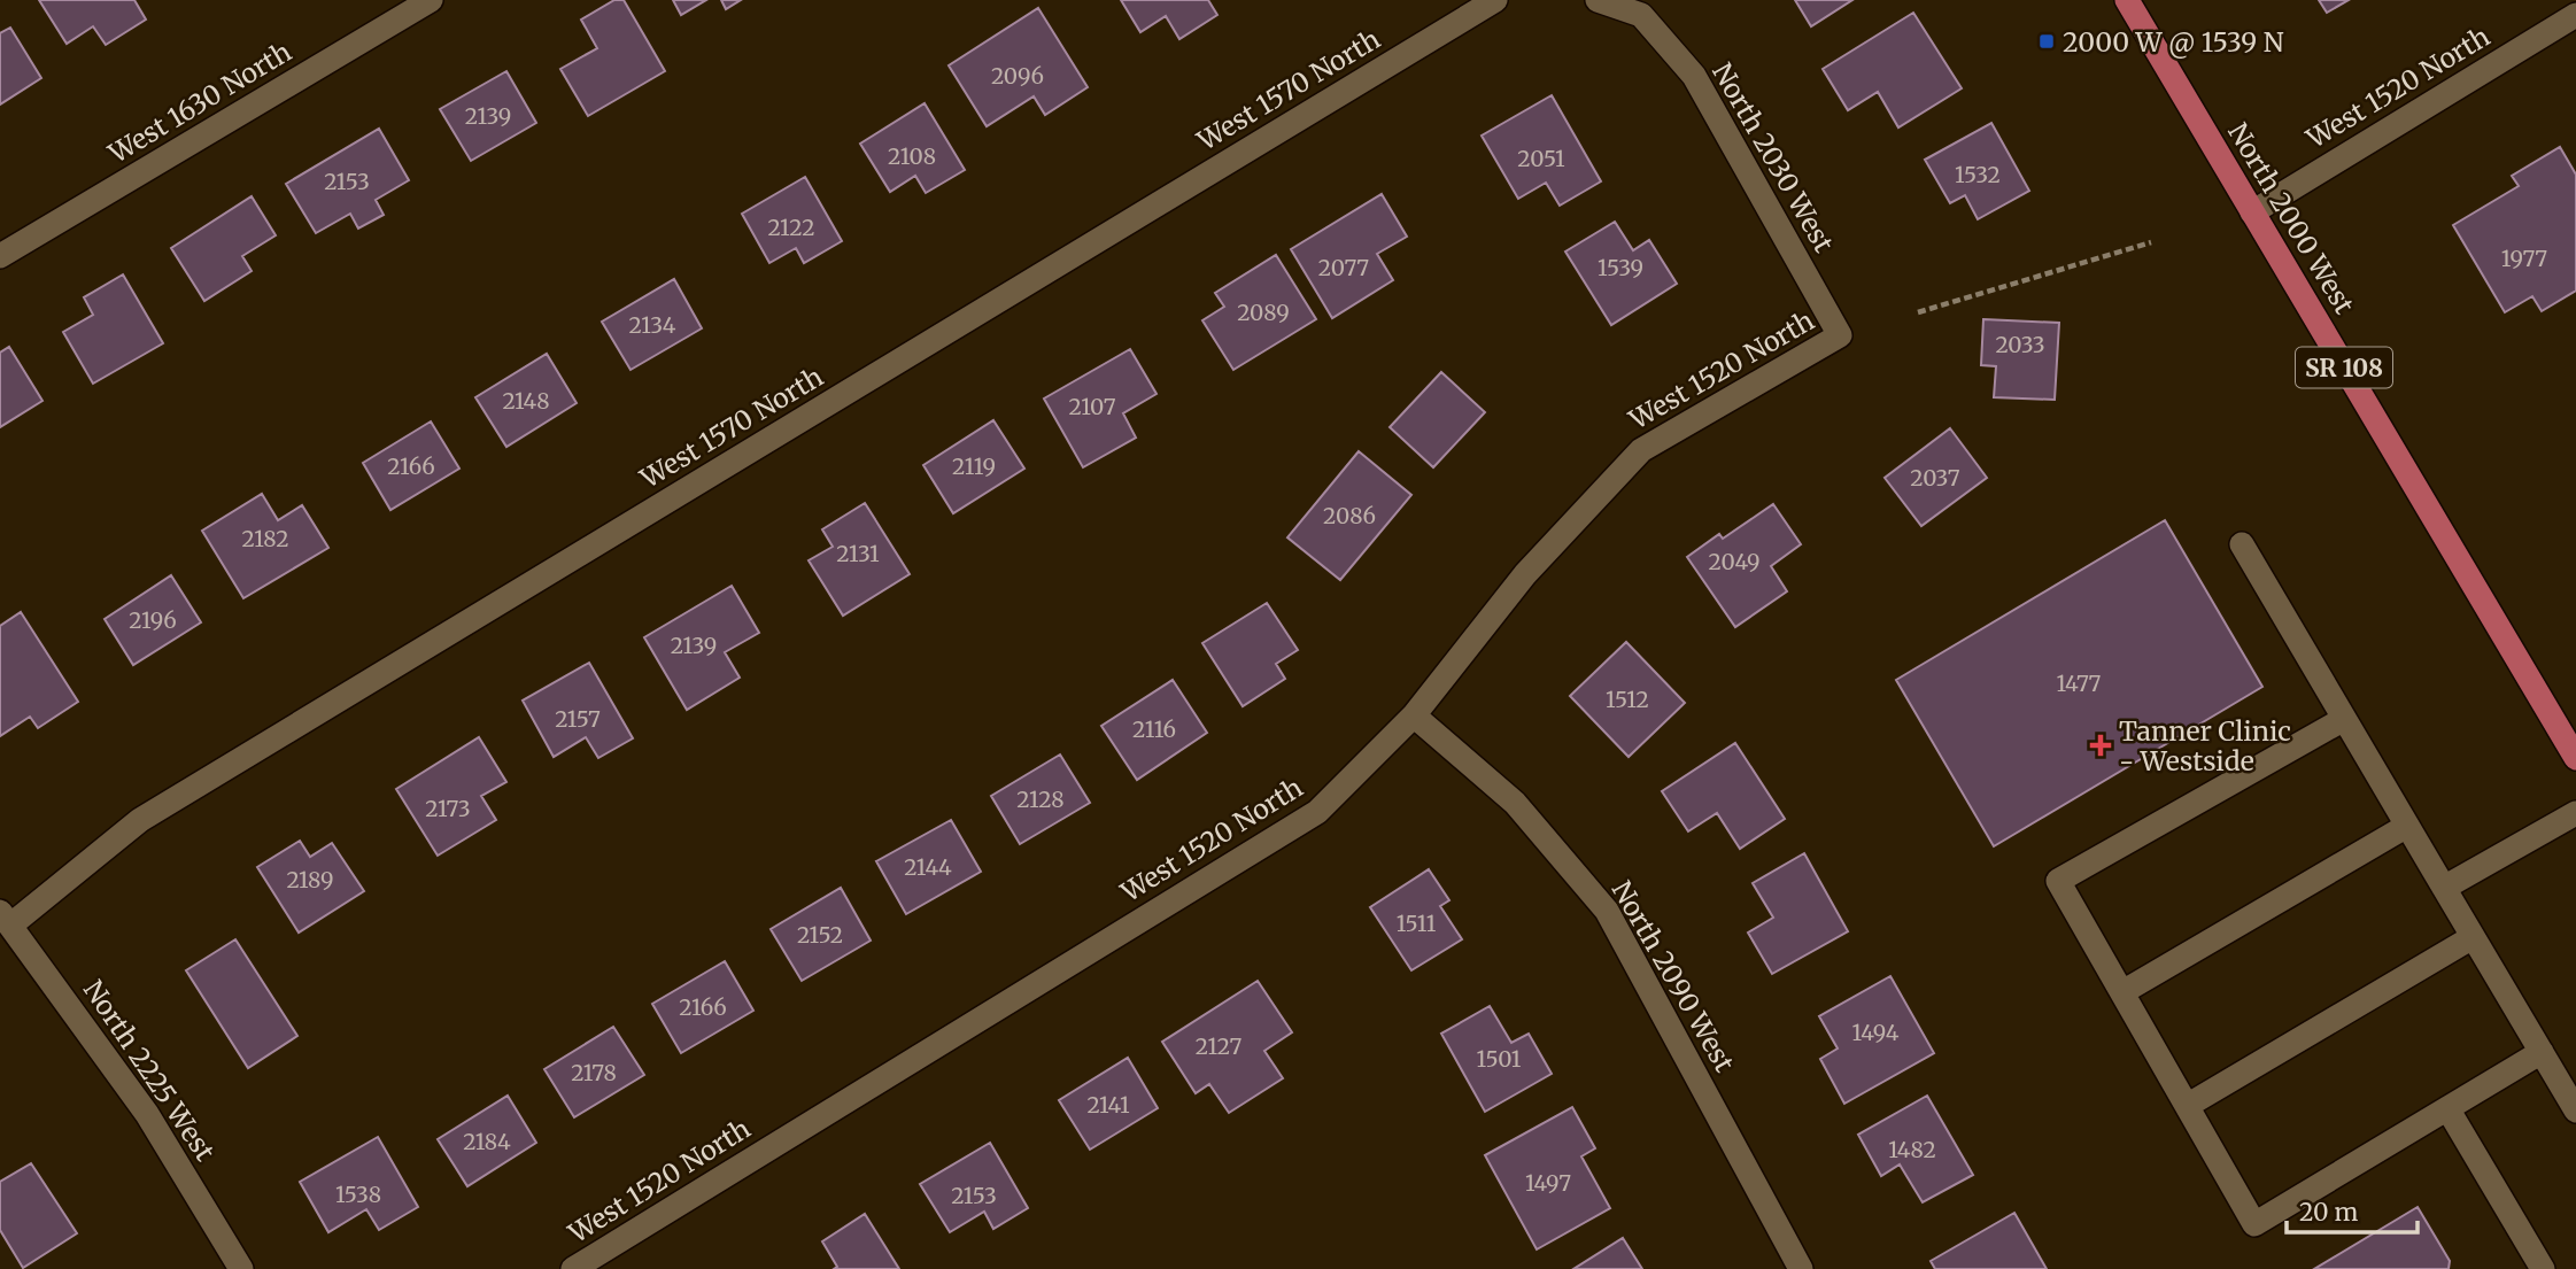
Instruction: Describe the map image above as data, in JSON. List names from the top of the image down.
{
  "streets": {
    "main road": ["North 2000 West", "SR 108"],
    "street": [
      "West 1520 North",
      "West 1570 North",
      "West 1630 North",
      "North 2030 West",
      "North 2090 West",
      "North 2225 West"
    ]
  },
  "crossings": [
    ["West 1520 North", "North 2030 West"],
    ["West 1520 North", "North 2000 West"],
    ["West 1520 North", "North 2090 West"],
    ["West 1570 North", "North 2225 West"]
  ],
  "places": {
    "transit": ["2000 W @ 1539 N"],
    "health": ["Tanner Clinic - Westside"]
  },
  "house_numbers": [
    "2096",
    "2139",
    "2108",
    "2051",
    "1532",
    "2153",
    "2122",
    "1977",
    "2077",
    "1539",
    "2089",
    "2134",
    "2033",
    "2148",
    "2107",
    "2166",
    "2119",
    "2037",
    "2086",
    "2182",
    "2131",
    "2049",
    "2196",
    "2139",
    "1477",
    "1512",
    "2157",
    "2116",
    "2128",
    "2173",
    "2144",
    "2189",
    "1511",
    "2152",
    "2166",
    "1494",
    "2127",
    "1501",
    "2178",
    "2141",
    "2184",
    "1482",
    "1497",
    "1538",
    "2153"
  ],
  "scale_bar": "20 m"
}
